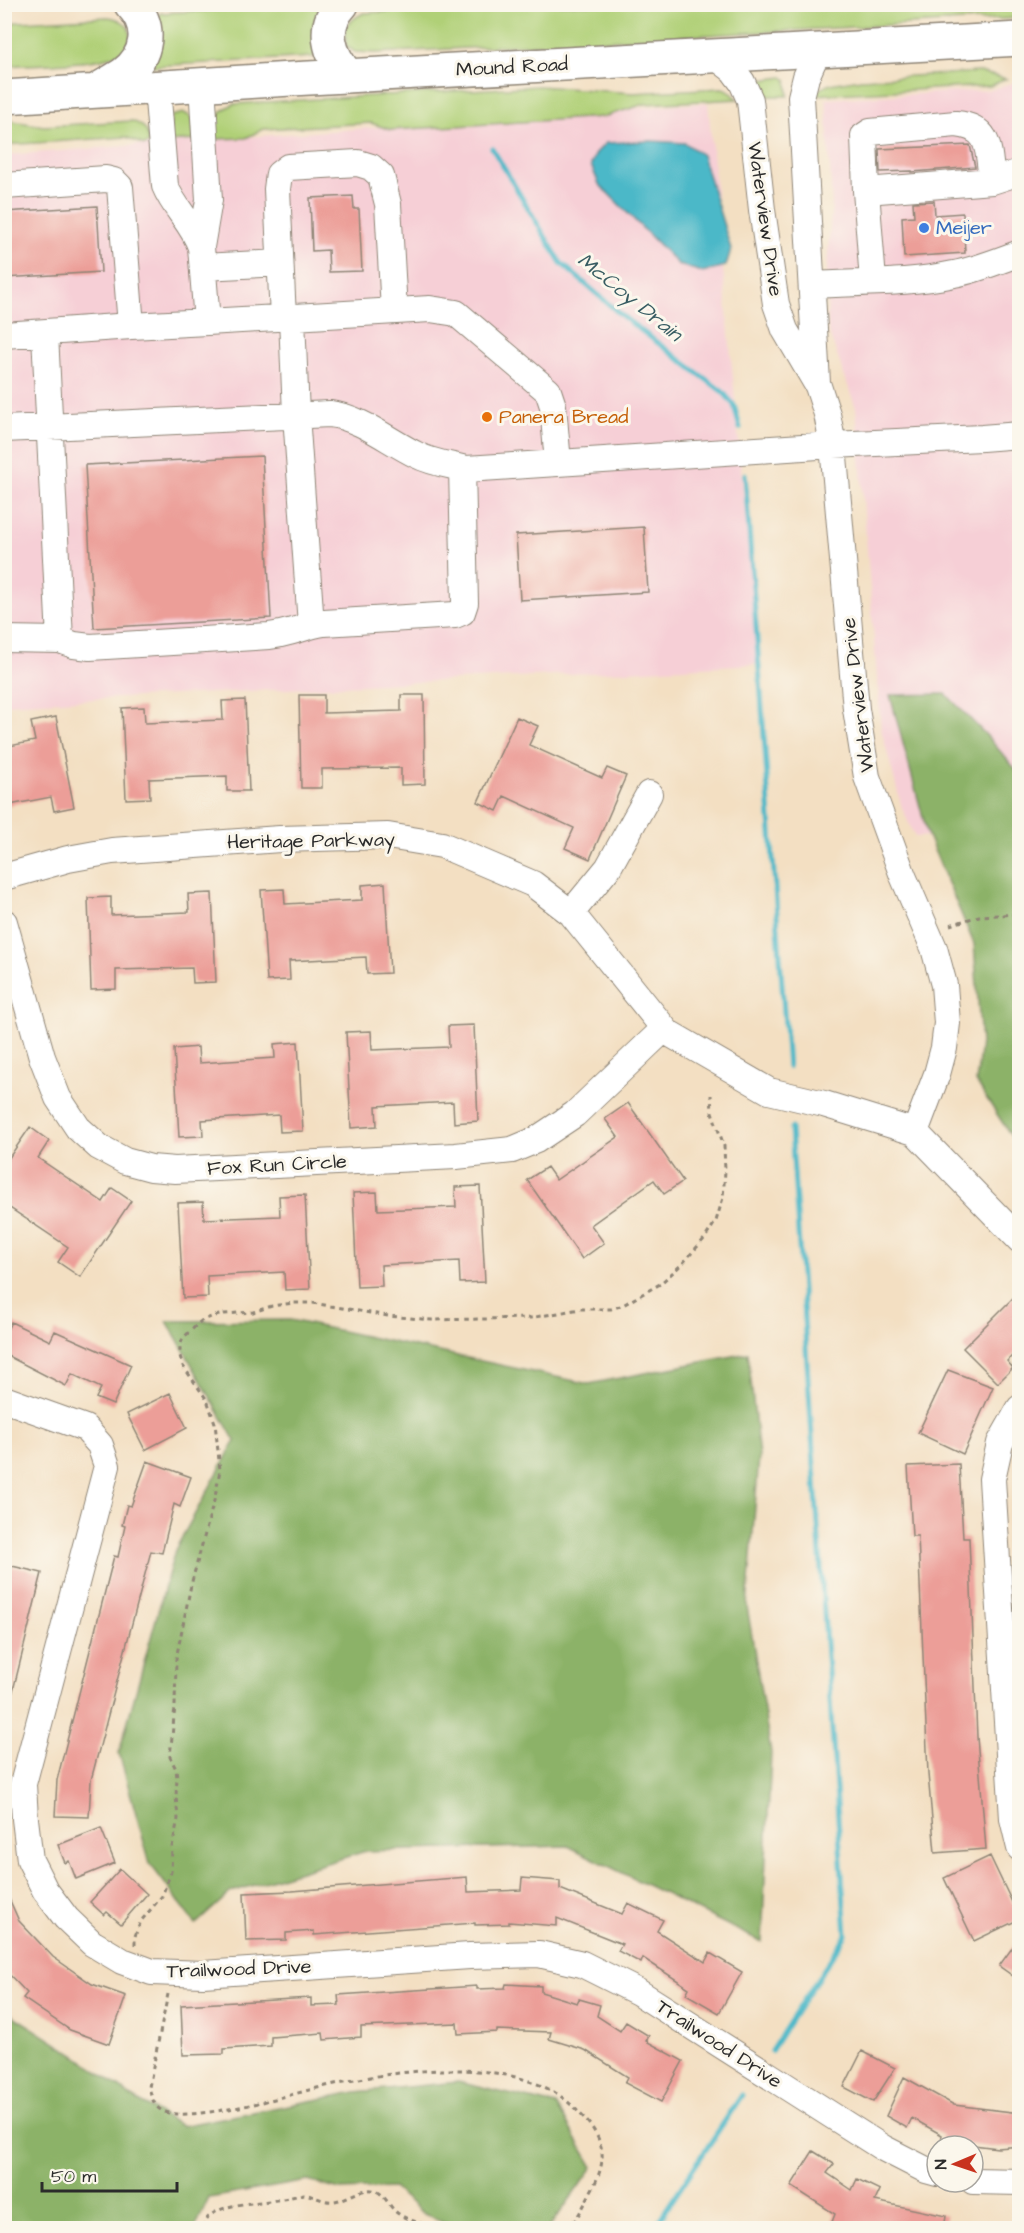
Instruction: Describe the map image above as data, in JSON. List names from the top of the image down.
{
  "streets": {
    "main road": ["Mound Road"],
    "street": [
      "Waterview Drive",
      "Heritage Parkway",
      "Fox Run Circle",
      "Trailwood Drive"
    ]
  },
  "crossings": [
    ["Mound Road", "Waterview Drive"],
    ["Waterview Drive", "Heritage Parkway"],
    ["Heritage Parkway", "Fox Run Circle"]
  ],
  "water": ["McCoy Drain"],
  "places": ["Meijer", "Panera Bread"],
  "scale_bar": "50 m",
  "north": "left"
}
